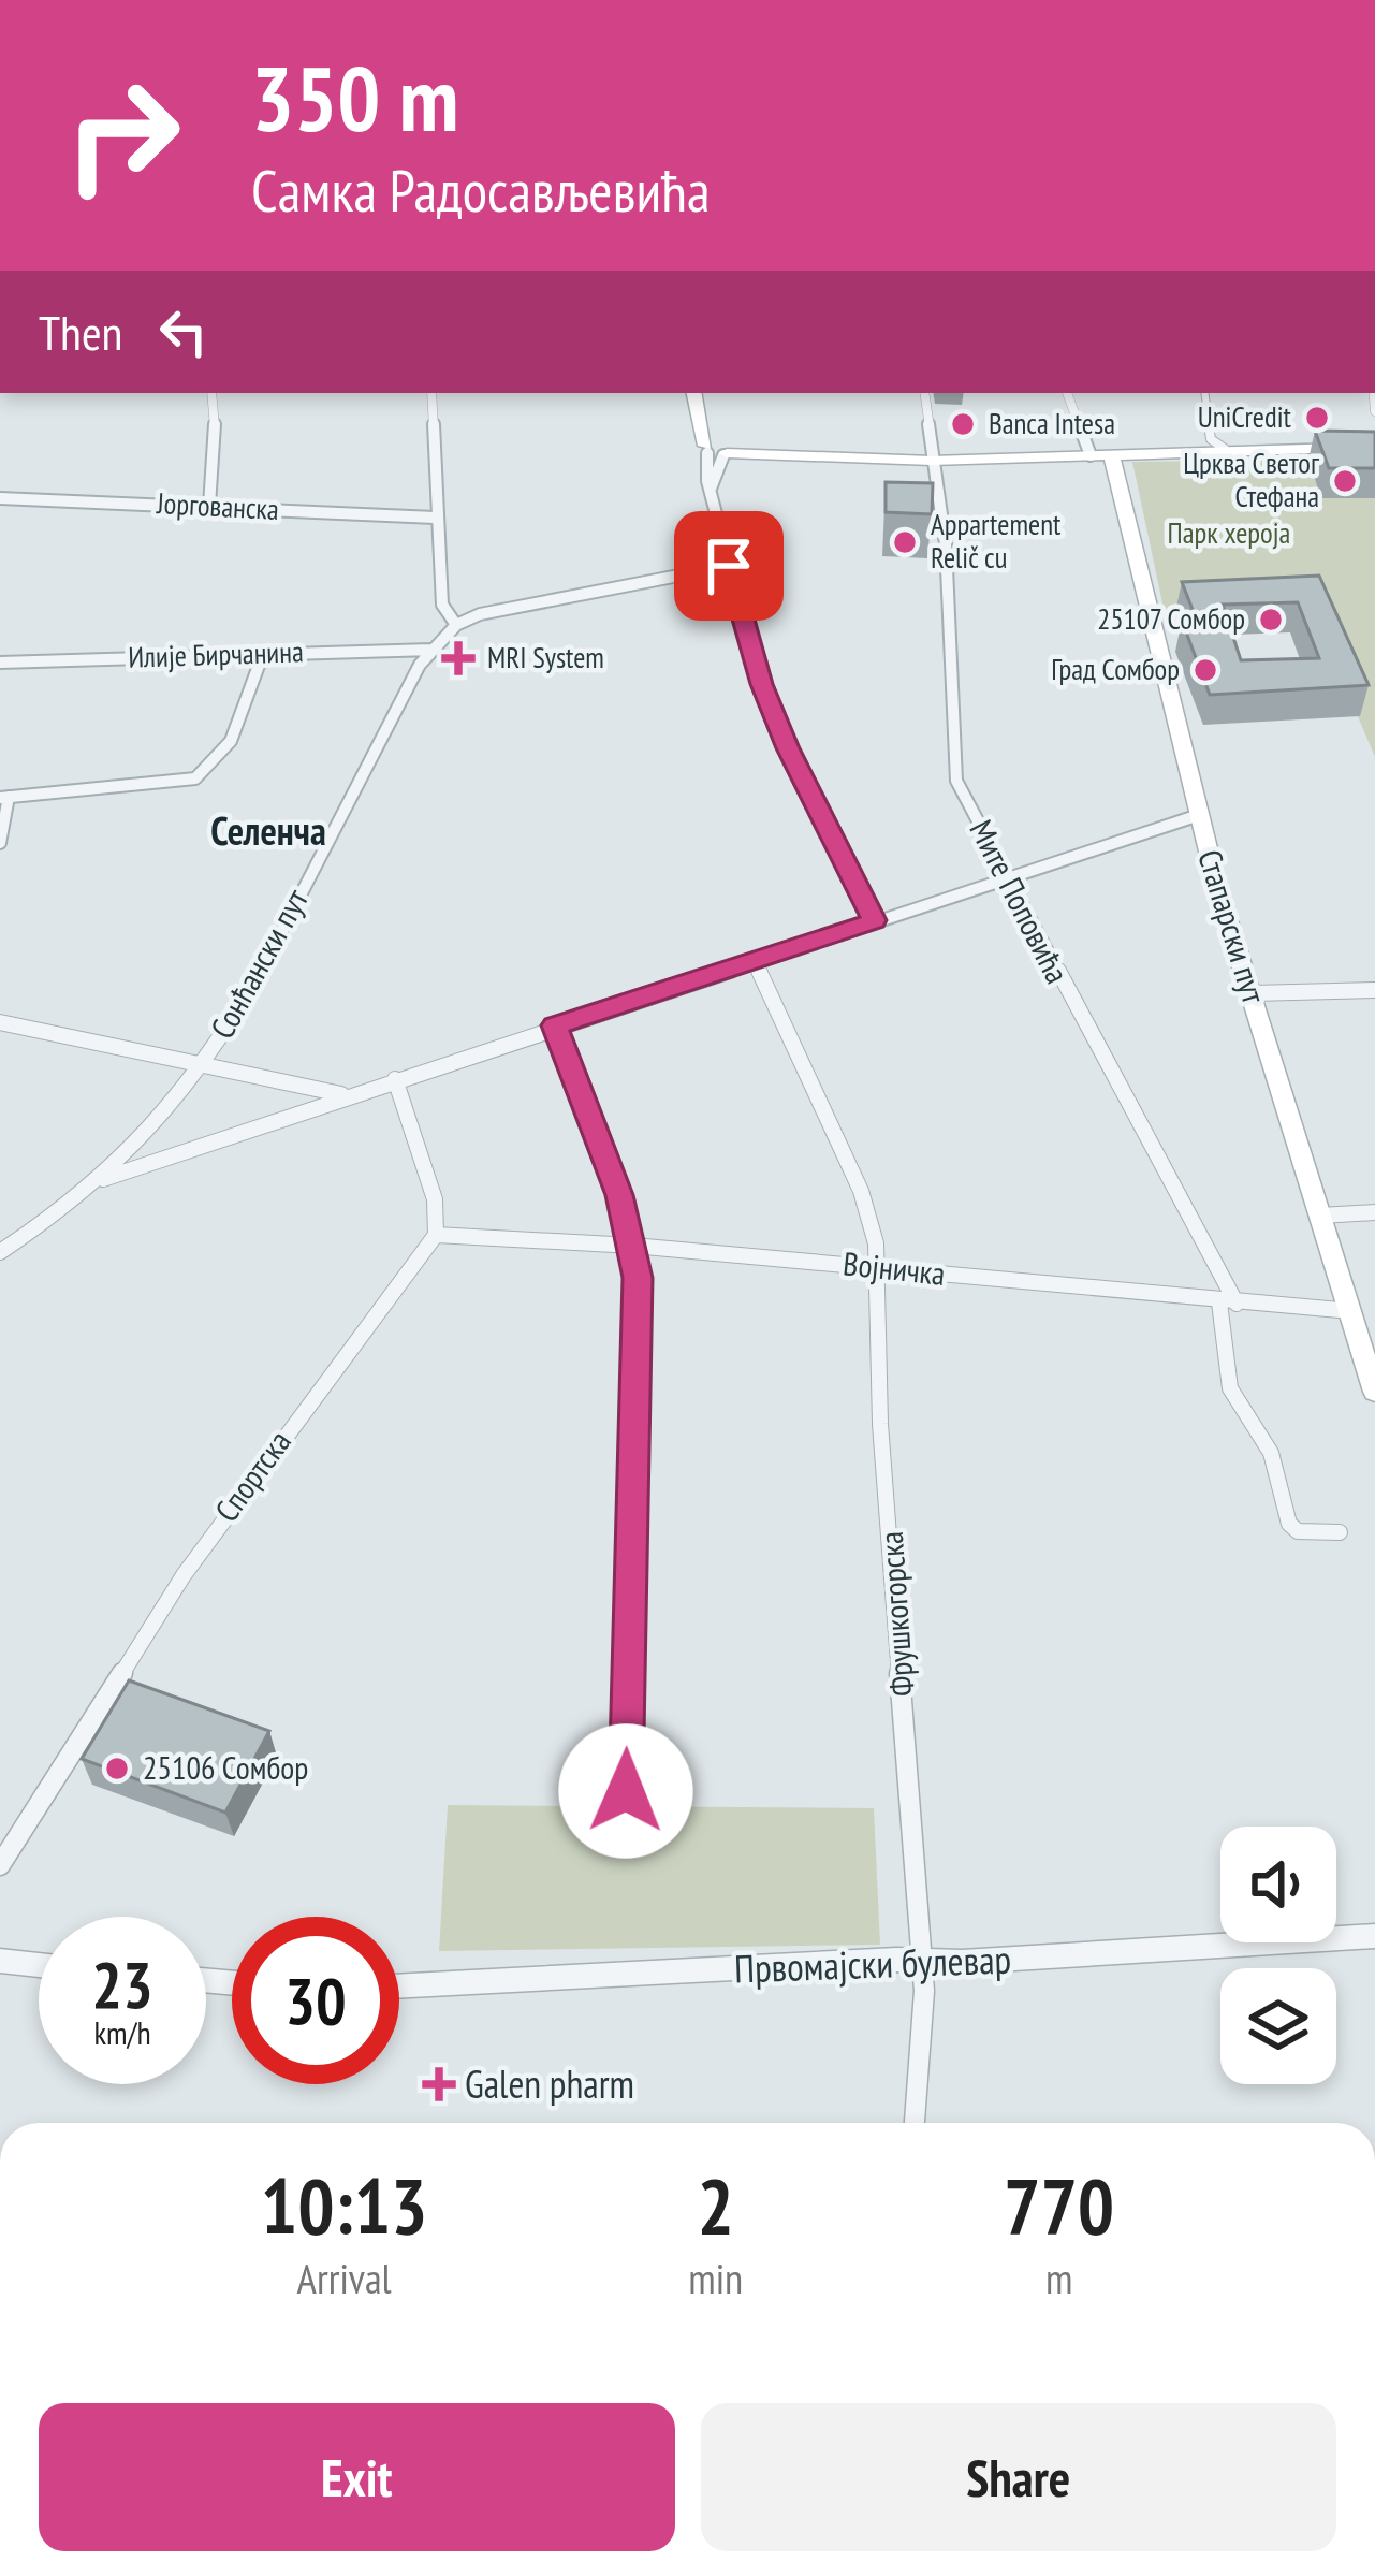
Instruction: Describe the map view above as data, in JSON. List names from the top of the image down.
{
  "streets": {
    "main road": ["Стапарски пут"],
    "street": [
      "Јоргованска",
      "Илије Бирчанина",
      "Мите Поповића",
      "Сонћански пут",
      "Војничка",
      "Спортска",
      "Фрушкогорска",
      "Првомајски булевар"
    ]
  },
  "crossings": [
    ["Илије Бирчанина", "Сонћански пут"],
    ["Мите Поповића", "Војничка"],
    ["Стапарски пут", "Војничка"],
    ["Војничка", "Спортска"],
    ["Војничка", "Фрушкогорска"],
    ["Фрушкогорска", "Првомајски булевар"]
  ],
  "districts": ["Селенча"],
  "parks": ["Парк хероја"],
  "places": {
    "other": [
      "UniCredit",
      "Banca Intesa",
      "Црква Светог Стефана",
      "Appartement Relič cu",
      "25107 Сомбор",
      "Град Сомбор",
      "25106 Сомбор"
    ],
    "health": ["MRI System", "Galen pharm"]
  },
  "page": {
    "turn": ["350 m", "Самка Радосављевића"],
    "then": "Then",
    "speed": "23 km/h",
    "limit": "30",
    "eta": [
      "10:13",
      "Arrival",
      "2",
      "min",
      "770",
      "m"
    ],
    "buttons": ["Exit", "Share"]
  }
}
